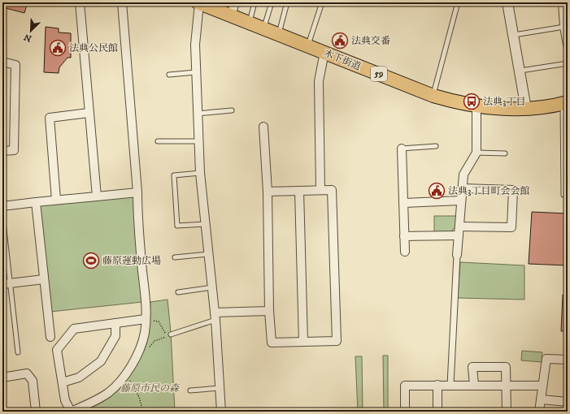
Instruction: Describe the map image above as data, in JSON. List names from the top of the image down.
{
  "streets": {
    "main road": ["木下街道", "59"]
  },
  "parks": ["藤原市民の森"],
  "places": {
    "public building": ["法典交番", "法典公民館", "法典3丁目町会会館"],
    "bus stop": ["法典3丁目"],
    "sports": ["藤原運動広場"]
  },
  "north": "bottom left"
}
